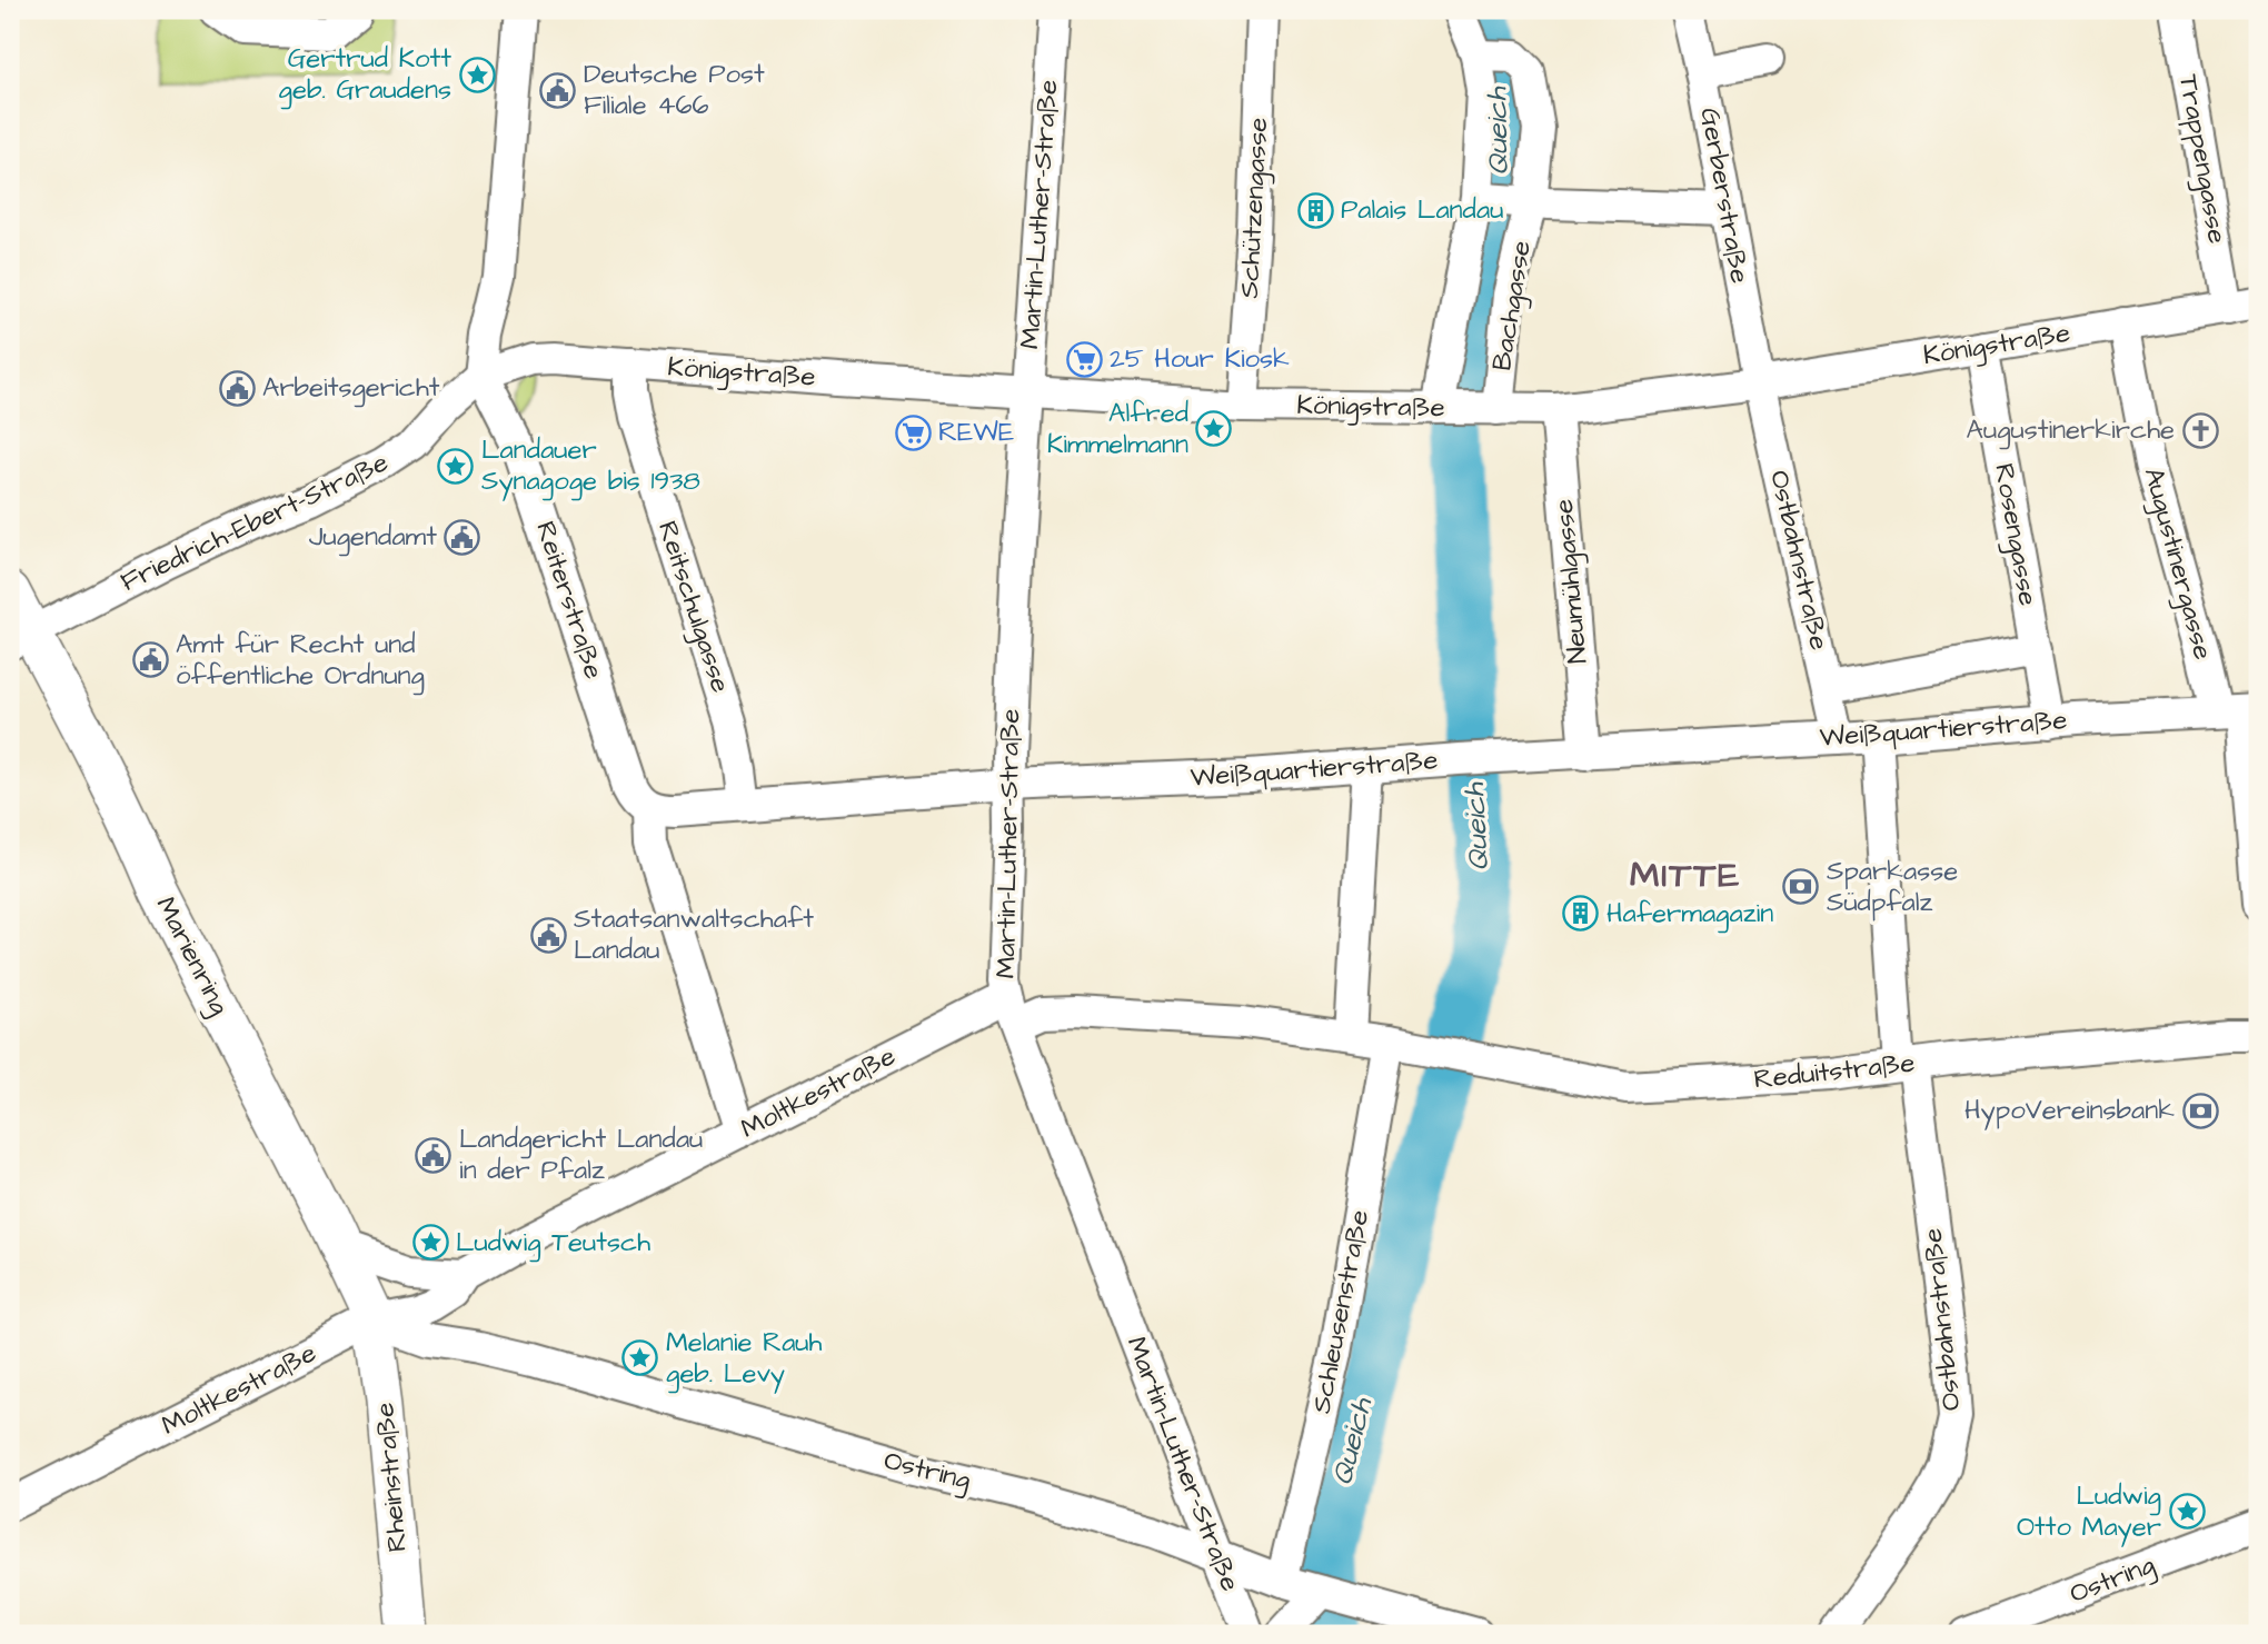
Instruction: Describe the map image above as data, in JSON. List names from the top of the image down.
{
  "streets": {
    "main road": ["Marienring", "Rheinstraße"],
    "street": [
      "Trappengasse",
      "Gerberstraße",
      "Schützengasse",
      "Martin-Luther-Straße",
      "Bachgasse",
      "Königstraße",
      "Friedrich-Ebert-Straße",
      "Rosengasse",
      "Ostbahnstraße",
      "Augustinergasse",
      "Neumühlgasse",
      "Reiterstraße",
      "Reitschulgasse",
      "Weißquartierstraße",
      "Reduitstraße",
      "Moltkestraße",
      "Schleusenstraße",
      "Ostring"
    ]
  },
  "crossings": [
    ["Trappengasse", "Königstraße"],
    ["Gerberstraße", "Königstraße"],
    ["Gerberstraße", "Ostbahnstraße"],
    ["Schützengasse", "Königstraße"],
    ["Martin-Luther-Straße", "Königstraße"],
    ["Martin-Luther-Straße", "Weißquartierstraße"],
    ["Martin-Luther-Straße", "Moltkestraße"],
    ["Martin-Luther-Straße", "Ostring"],
    ["Bachgasse", "Königstraße"],
    ["Königstraße", "Friedrich-Ebert-Straße"],
    ["Königstraße", "Rosengasse"],
    ["Königstraße", "Ostbahnstraße"],
    ["Königstraße", "Augustinergasse"],
    ["Königstraße", "Neumühlgasse"],
    ["Königstraße", "Reiterstraße"],
    ["Königstraße", "Reitschulgasse"],
    ["Friedrich-Ebert-Straße", "Reiterstraße"],
    ["Friedrich-Ebert-Straße", "Marienring"],
    ["Rosengasse", "Weißquartierstraße"],
    ["Ostbahnstraße", "Weißquartierstraße"],
    ["Ostbahnstraße", "Reduitstraße"],
    ["Augustinergasse", "Weißquartierstraße"],
    ["Neumühlgasse", "Weißquartierstraße"],
    ["Reiterstraße", "Weißquartierstraße"],
    ["Reitschulgasse", "Weißquartierstraße"],
    ["Marienring", "Moltkestraße"],
    ["Marienring", "Ostring"],
    ["Marienring", "Rheinstraße"],
    ["Reduitstraße", "Moltkestraße"],
    ["Reduitstraße", "Schleusenstraße"],
    ["Moltkestraße", "Schleusenstraße"],
    ["Moltkestraße", "Ostring"],
    ["Moltkestraße", "Rheinstraße"],
    ["Schleusenstraße", "Ostring"],
    ["Ostring", "Rheinstraße"]
  ],
  "districts": ["MITTE"],
  "water": ["Queich"],
  "places": {
    "place": [
      "Gertrud Kott geb. Graudens",
      "Alfred Kimmelmann",
      "Landauer Synagoge bis 1938",
      "Ludwig Teutsch",
      "Melanie Rauh geb. Levy",
      "Ludwig Otto Mayer"
    ],
    "public building": [
      "Deutsche Post Filiale 466",
      "Arbeitsgericht",
      "Jugendamt",
      "Amt für Recht und öffentliche Ordnung",
      "Staatsanwaltschaft Landau",
      "Landgericht Landau in der Pfalz"
    ],
    "building": ["Palais Landau", "Hafermagazin"],
    "supermarket": ["25 Hour Kiosk", "REWE"],
    "church": ["Augustinerkirche"],
    "bank": ["Sparkasse Südpfalz", "HypoVereinsbank"]
  }
}
